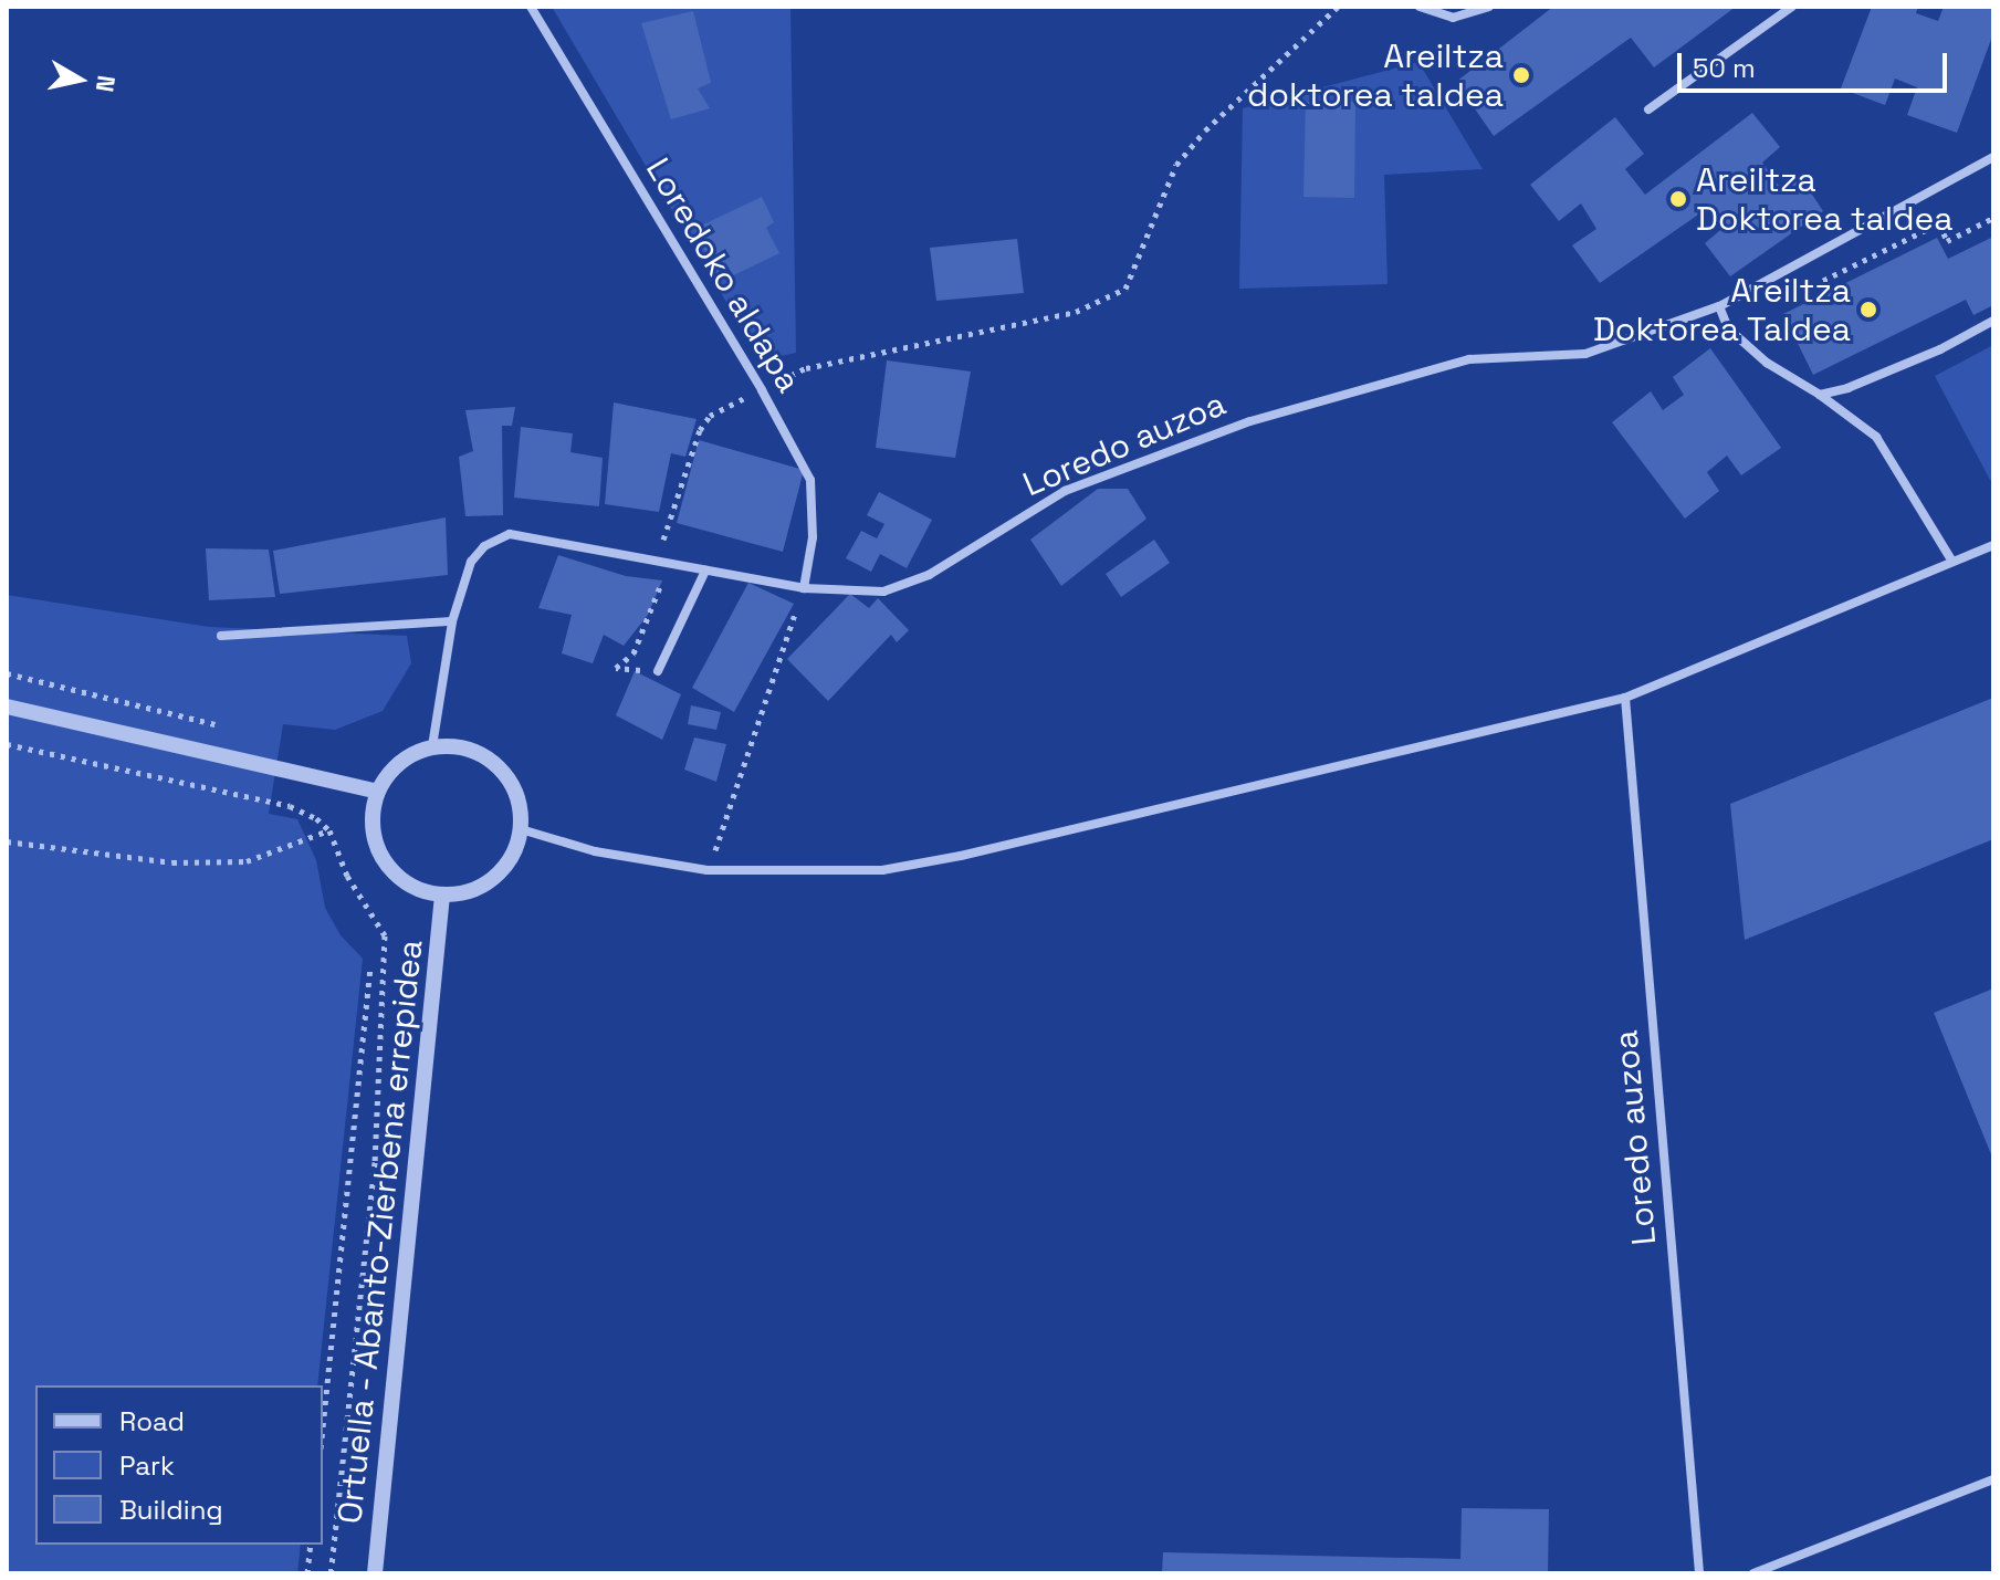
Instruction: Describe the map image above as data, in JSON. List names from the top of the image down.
{
  "streets": {
    "street": ["Loredoko aldapa", "Loredo auzoa", "Ortuella - Abanto-Zierbena errepidea"]
  },
  "crossings": [
    ["Loredoko aldapa", "Loredo auzoa"],
    ["Loredo auzoa", "Ortuella - Abanto-Zierbena errepidea"]
  ],
  "places": ["Areiltza doktorea taldea", "Areiltza Doktorea taldea", "Areiltza Doktorea Taldea"],
  "legend": ["Road", "Park", "Building"],
  "scale_bar": "50 m",
  "north": "right"
}
